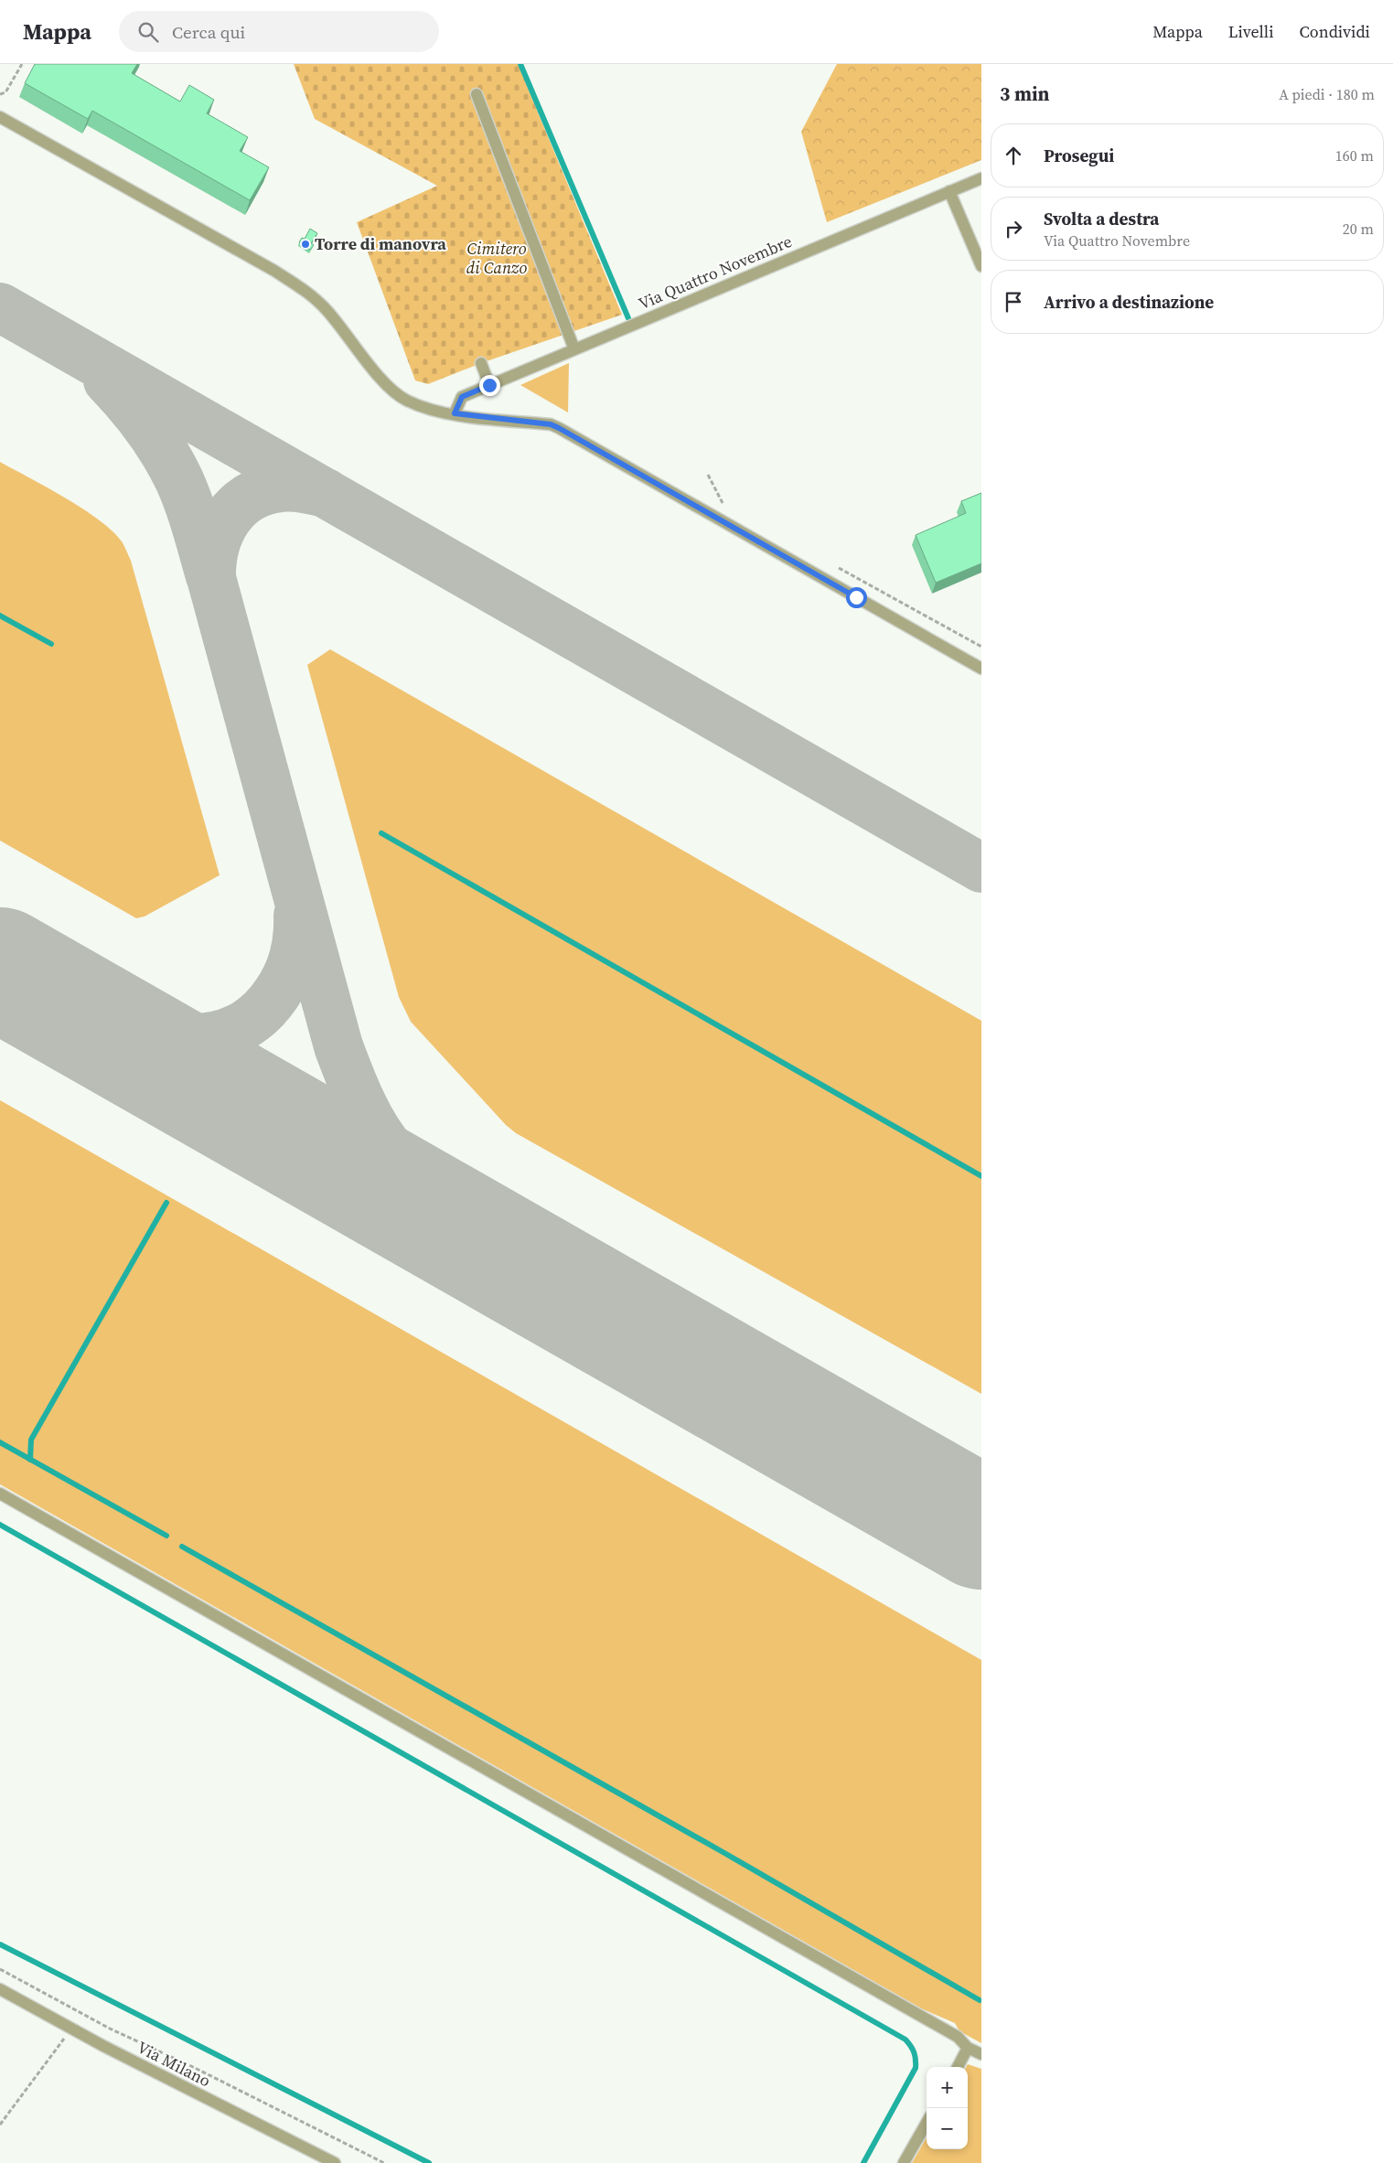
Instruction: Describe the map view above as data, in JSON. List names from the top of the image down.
{
  "streets": {
    "street": ["Via Quattro Novembre", "Via Milano"]
  },
  "parks": ["Cimitero di Canzo"],
  "places": ["Torre di manovra"],
  "page": {
    "header": "Mappa",
    "search": "Cerca qui",
    "nav": ["Mappa", "Livelli", "Condividi"],
    "heading": ["3 min", "A piedi · 180 m"],
    "list": [
      ["Prosegui", "160 m"],
      ["Svolta a destra", "Via Quattro Novembre", "20 m"],
      "Arrivo a destinazione"
    ],
    "map_buttons": ["+", "−"]
  }
}
